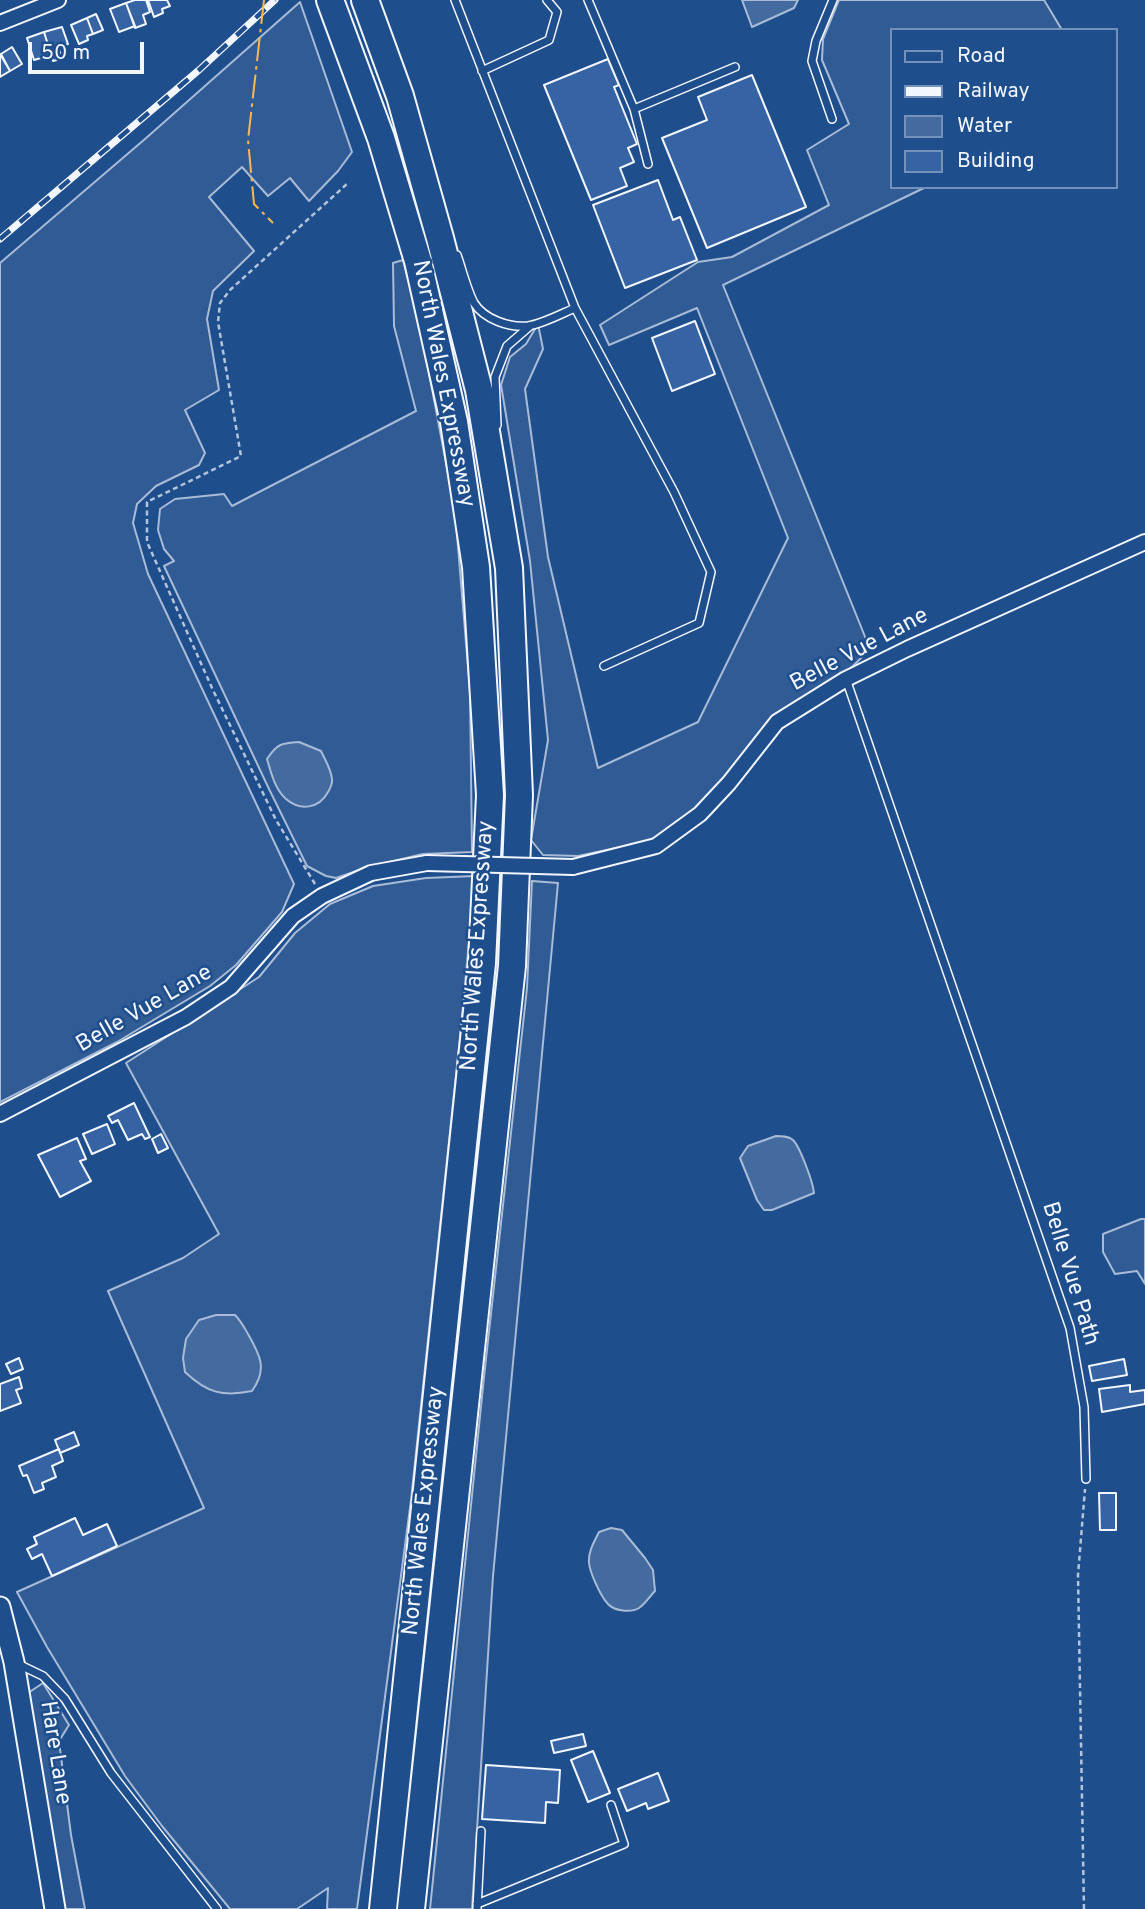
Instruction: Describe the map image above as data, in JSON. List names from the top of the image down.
{
  "streets": {
    "highway": ["North Wales Expressway"],
    "street": ["Belle Vue Lane", "Hare Lane"],
    "lane": ["Belle Vue Path"]
  },
  "crossings": [
    ["Belle Vue Lane", "Belle Vue Path"]
  ],
  "legend": [
    "Road",
    "Railway",
    "Water",
    "Building"
  ],
  "scale_bar": "50 m"
}
